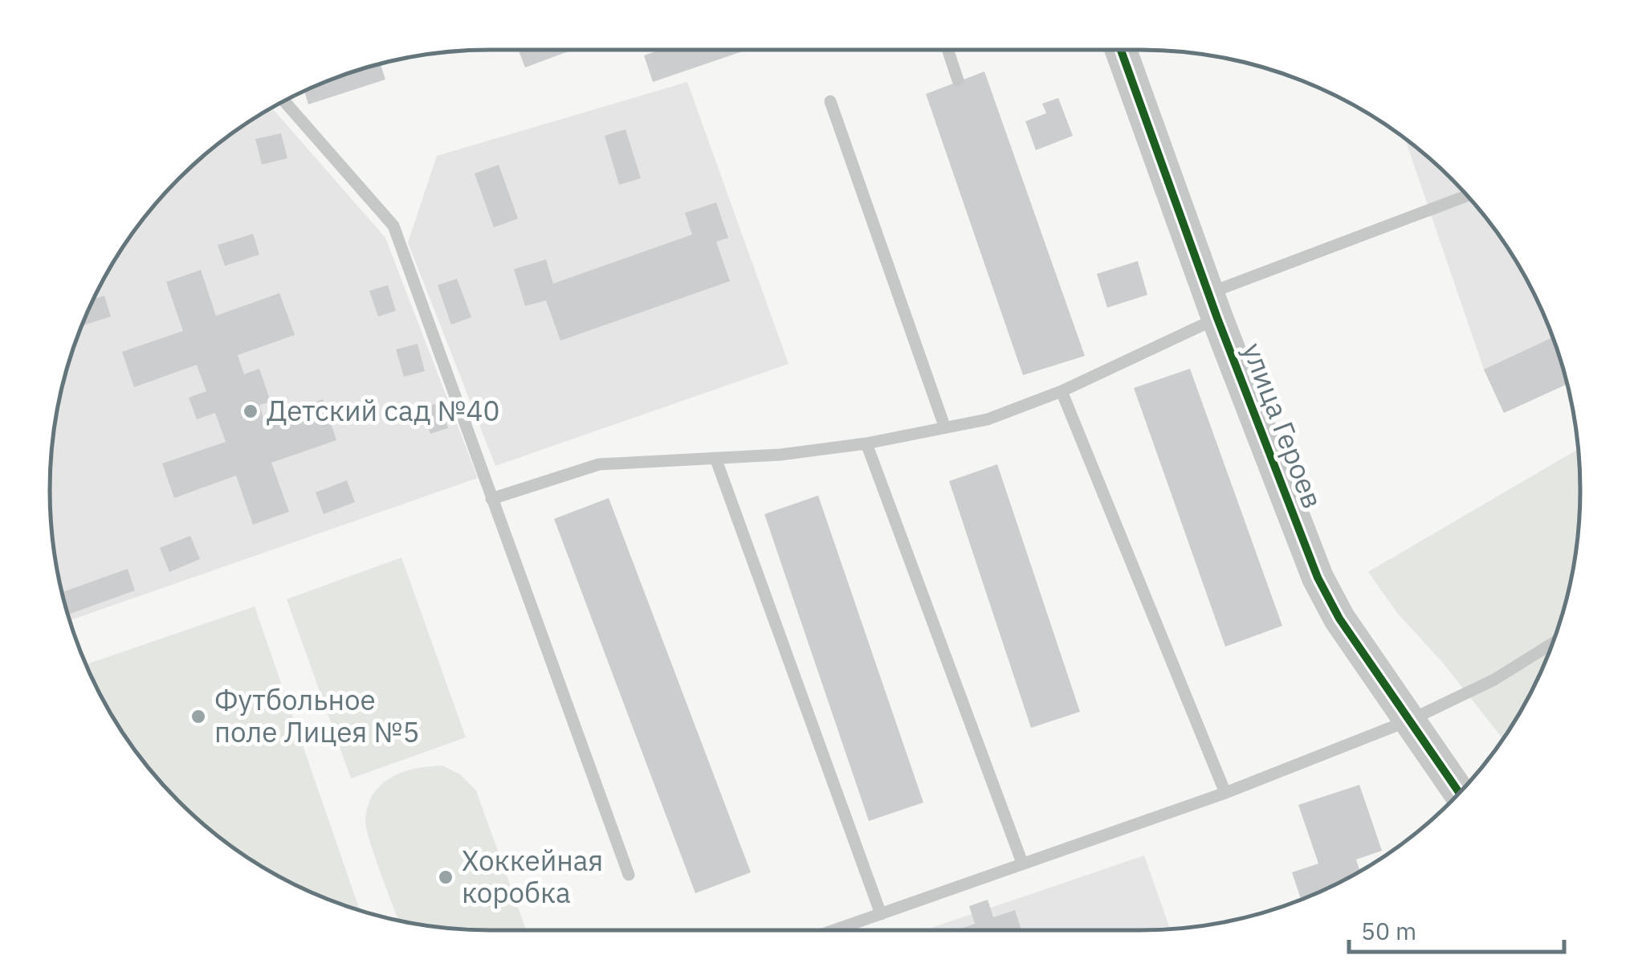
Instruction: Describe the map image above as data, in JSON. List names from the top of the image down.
{
  "streets": {
    "street": ["улица Героев"]
  },
  "places": ["Детский сад №40", "Футбольное поле Лицея №5", "Хоккейная коробка"],
  "scale_bar": "50 m"
}
